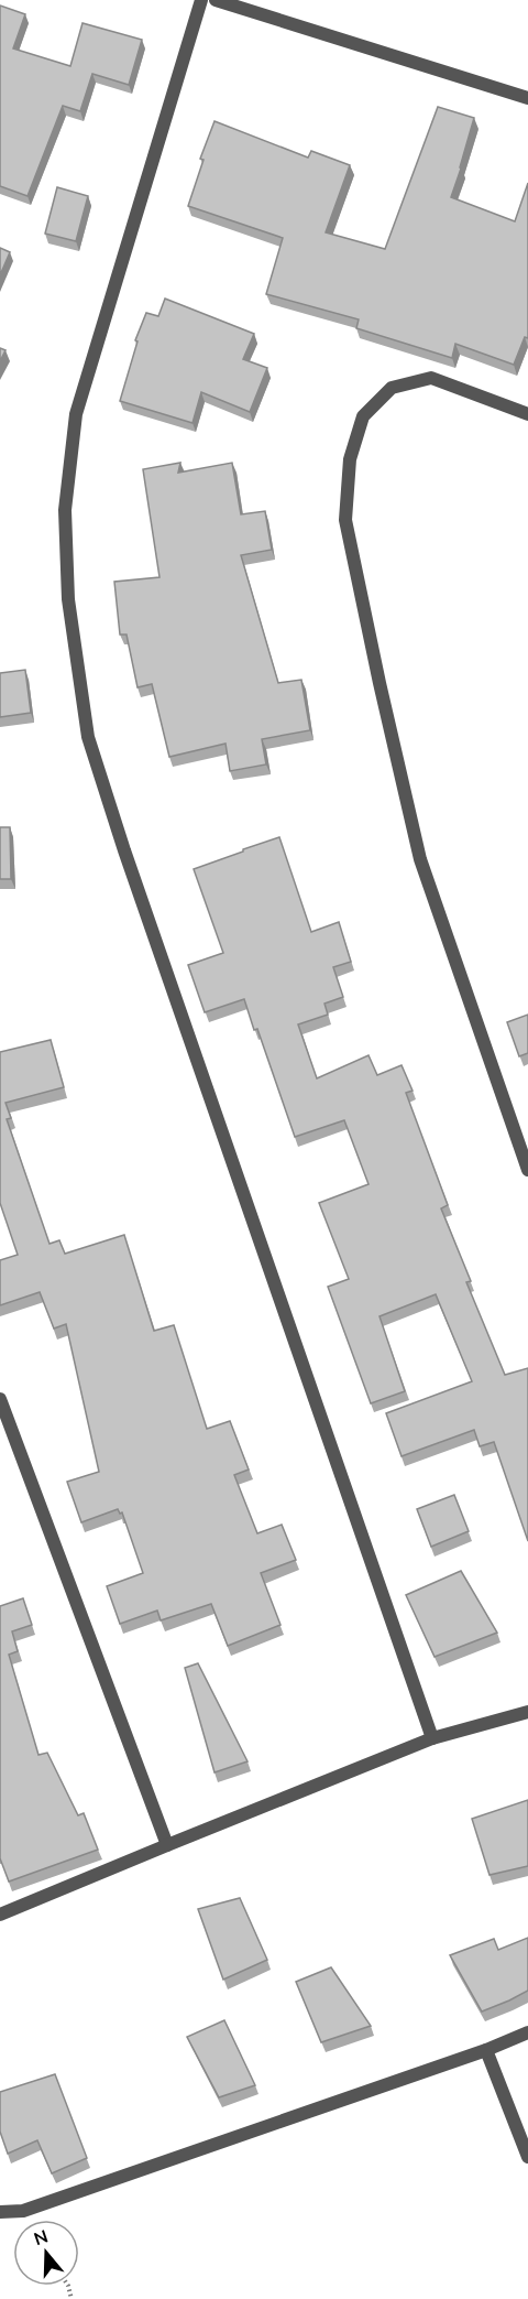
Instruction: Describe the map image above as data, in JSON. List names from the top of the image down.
{
  "north": "top"
}
